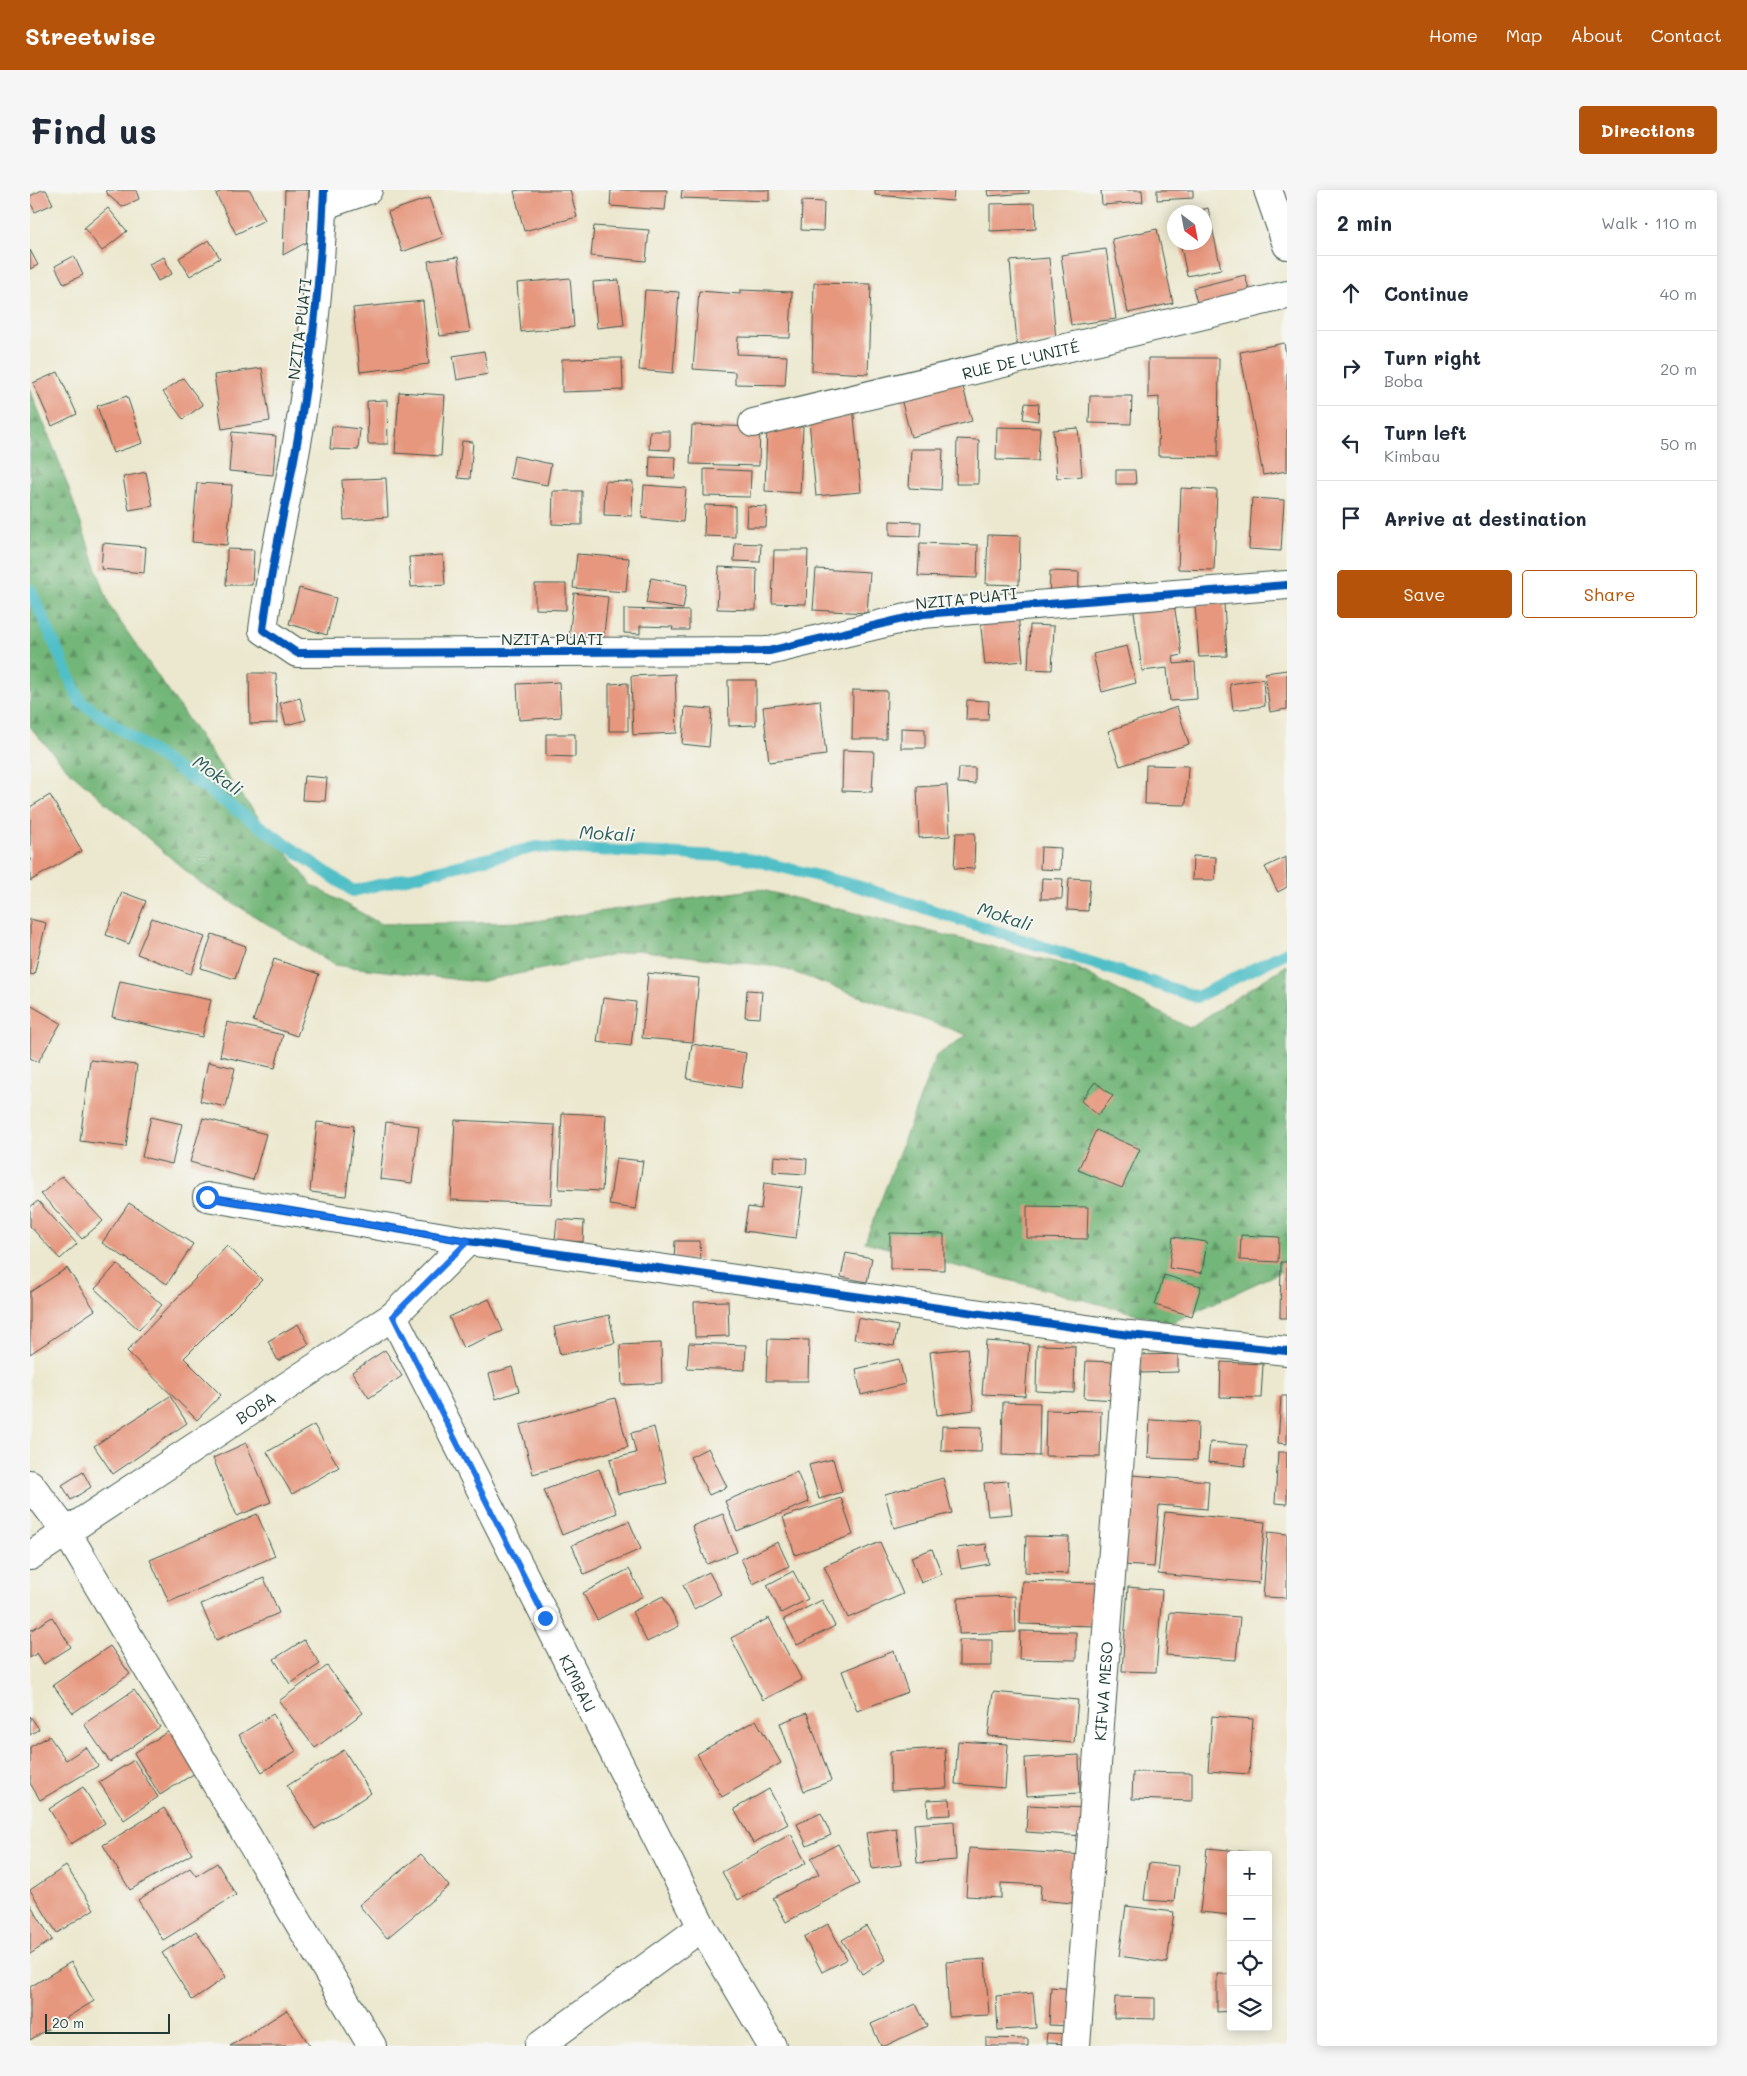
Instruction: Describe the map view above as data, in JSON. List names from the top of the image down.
{
  "streets": {
    "street": [
      "NZITA PUATI",
      "RUE DE L'UNITÉ",
      "BOBA",
      "KIMBAU",
      "KIFWA MESO"
    ]
  },
  "crossings": [
    ["BOBA", "KIMBAU"]
  ],
  "water": ["Mokali"],
  "scale_bar": "20 m",
  "north": "bottom right",
  "page": {
    "header": "Streetwise",
    "nav": [
      "Home",
      "Map",
      "About",
      "Contact"
    ],
    "buttons": [
      "Directions",
      ["Save", "Share"]
    ],
    "title": "Find us",
    "heading": ["2 min", "Walk · 110 m"],
    "list": [
      ["Continue", "40 m"],
      ["Turn right", "Boba", "20 m"],
      ["Turn left", "Kimbau", "50 m"],
      "Arrive at destination"
    ],
    "map_buttons": ["+", "−"],
    "scale": "20 m"
  }
}
